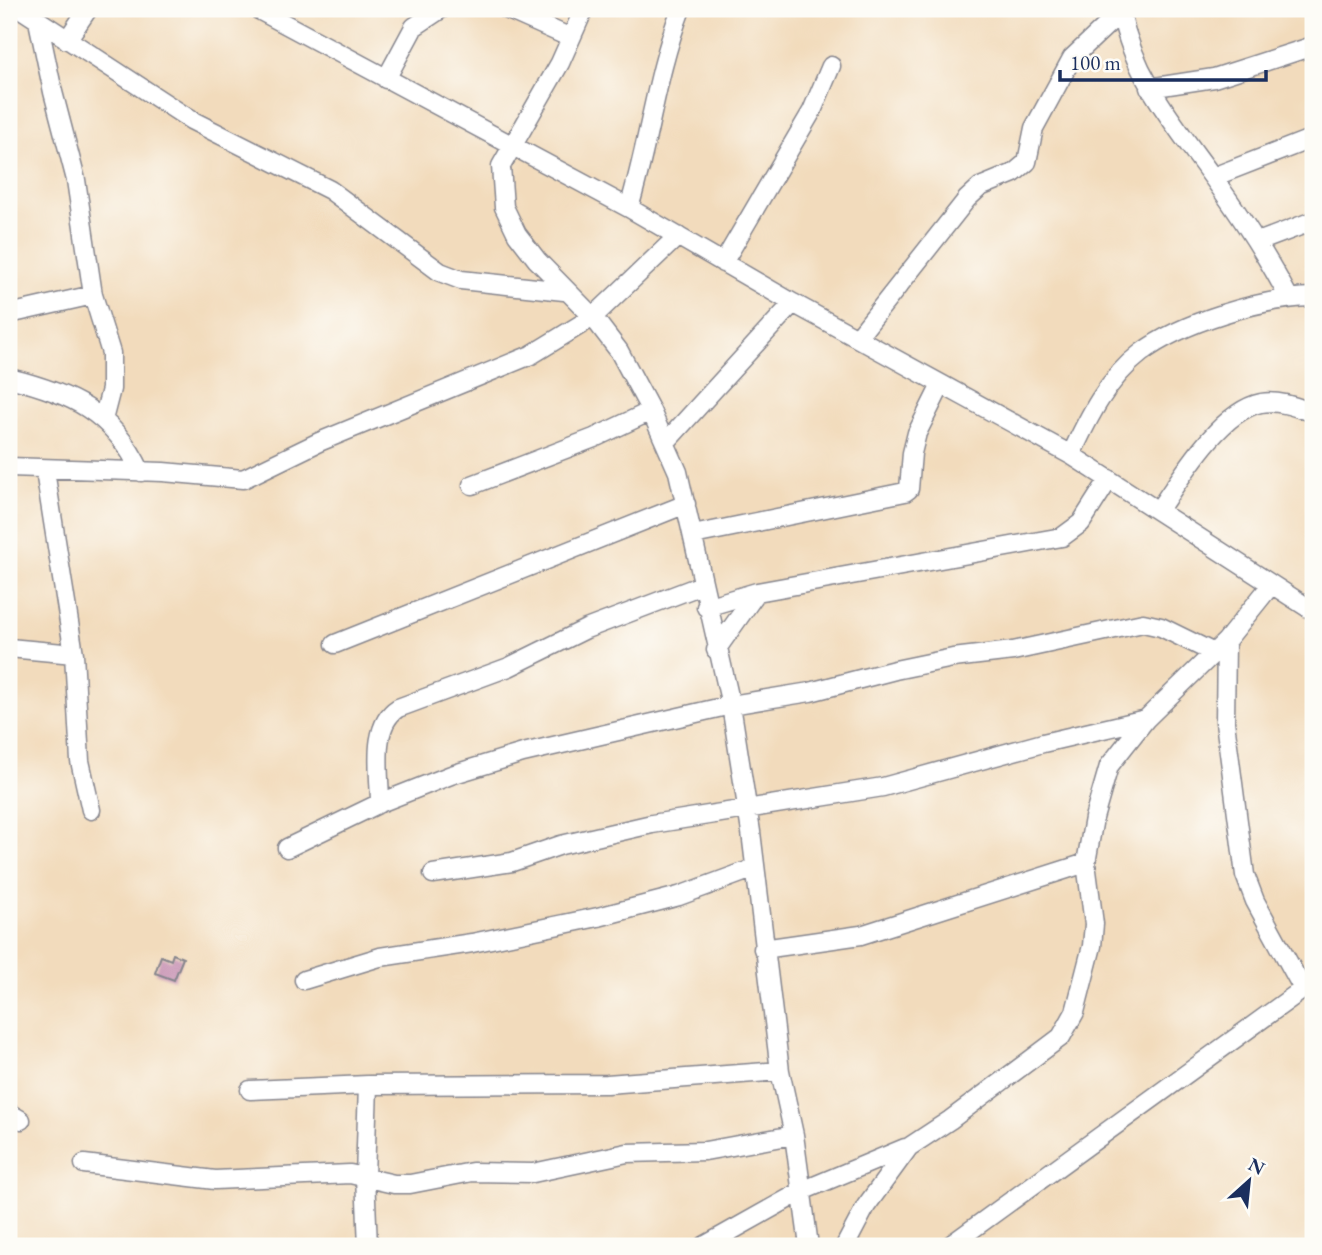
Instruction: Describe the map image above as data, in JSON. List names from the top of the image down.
{
  "scale_bar": "100 m",
  "north": "top right"
}
